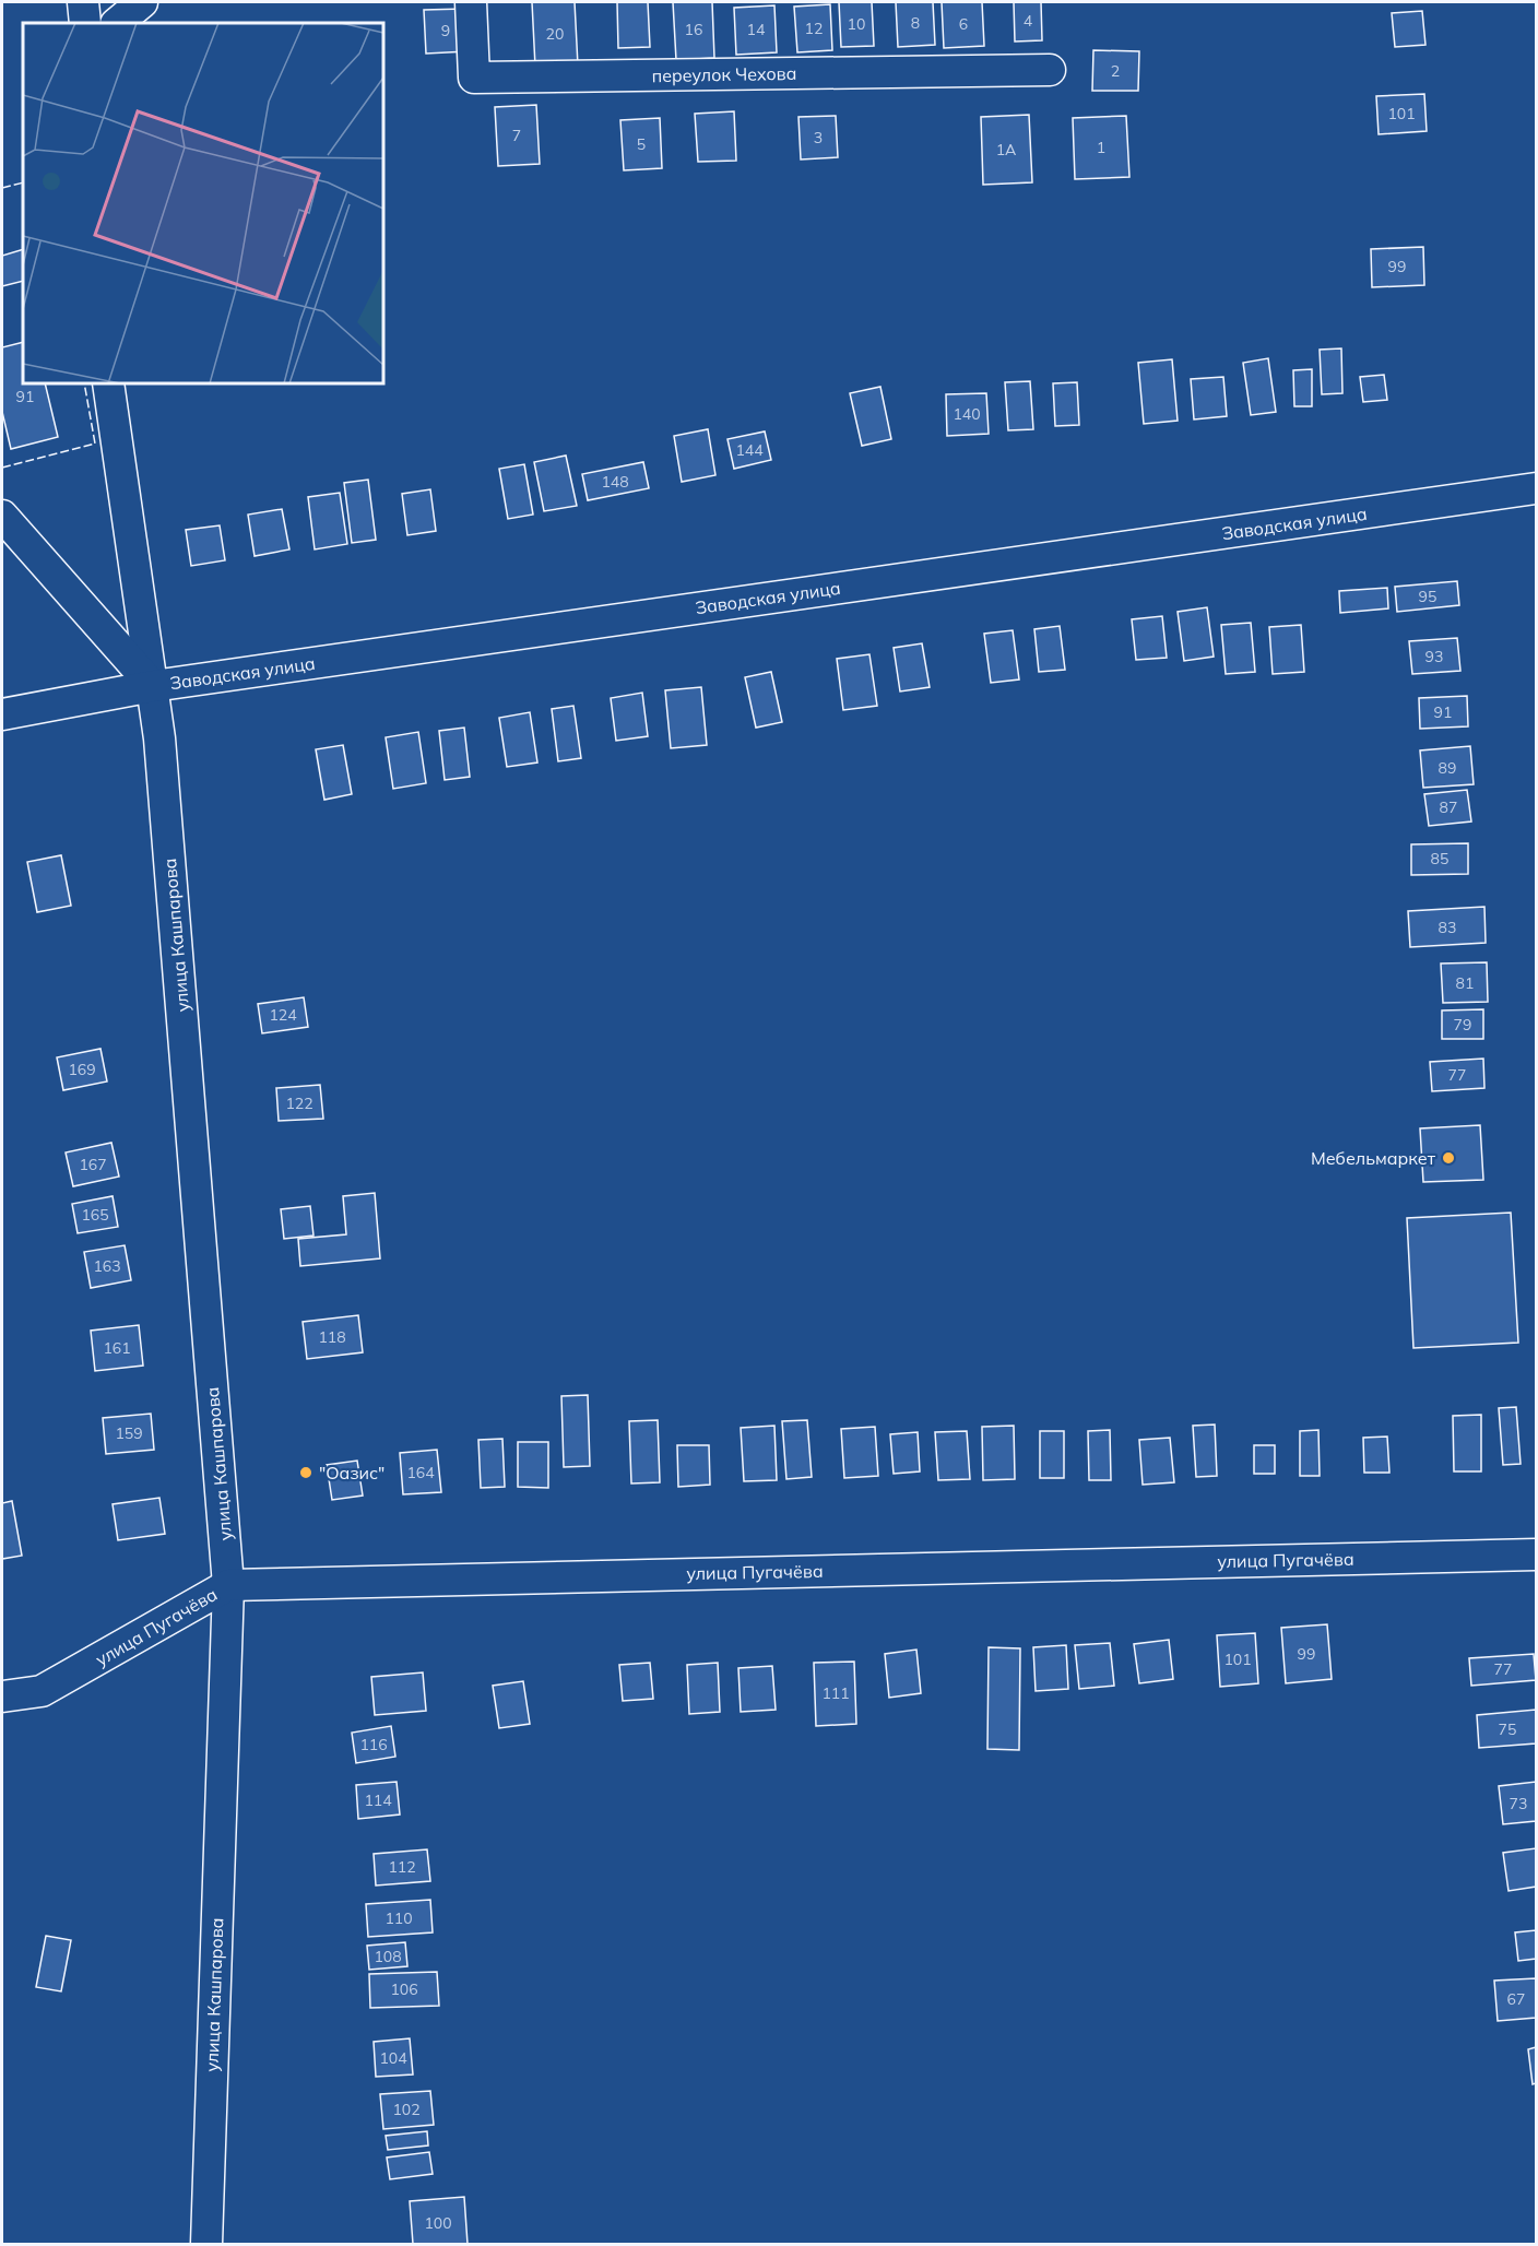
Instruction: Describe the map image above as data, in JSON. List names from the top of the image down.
{
  "streets": {
    "street": [
      "переулок Чехова",
      "Заводская улица",
      "улица Кашпарова",
      "улица Пугачёва"
    ]
  },
  "crossings": [
    ["Заводская улица", "улица Кашпарова"],
    ["улица Кашпарова", "улица Пугачёва"]
  ],
  "places": ["Мебельмаркет", "\"Оазис\""],
  "house_numbers": [
    "4",
    "8",
    "10",
    "6",
    "12",
    "16",
    "14",
    "9",
    "20",
    "2",
    "101",
    "7",
    "3",
    "5",
    "1",
    "1А",
    "99",
    "91",
    "140",
    "144",
    "148",
    "95",
    "93",
    "91",
    "89",
    "87",
    "85",
    "83",
    "81",
    "124",
    "79",
    "169",
    "77",
    "122",
    "167",
    "165",
    "163",
    "118",
    "161",
    "159",
    "164",
    "99",
    "101",
    "77",
    "111",
    "75",
    "116",
    "114",
    "73",
    "112",
    "110",
    "108",
    "106",
    "67",
    "104",
    "102",
    "100"
  ]
}
